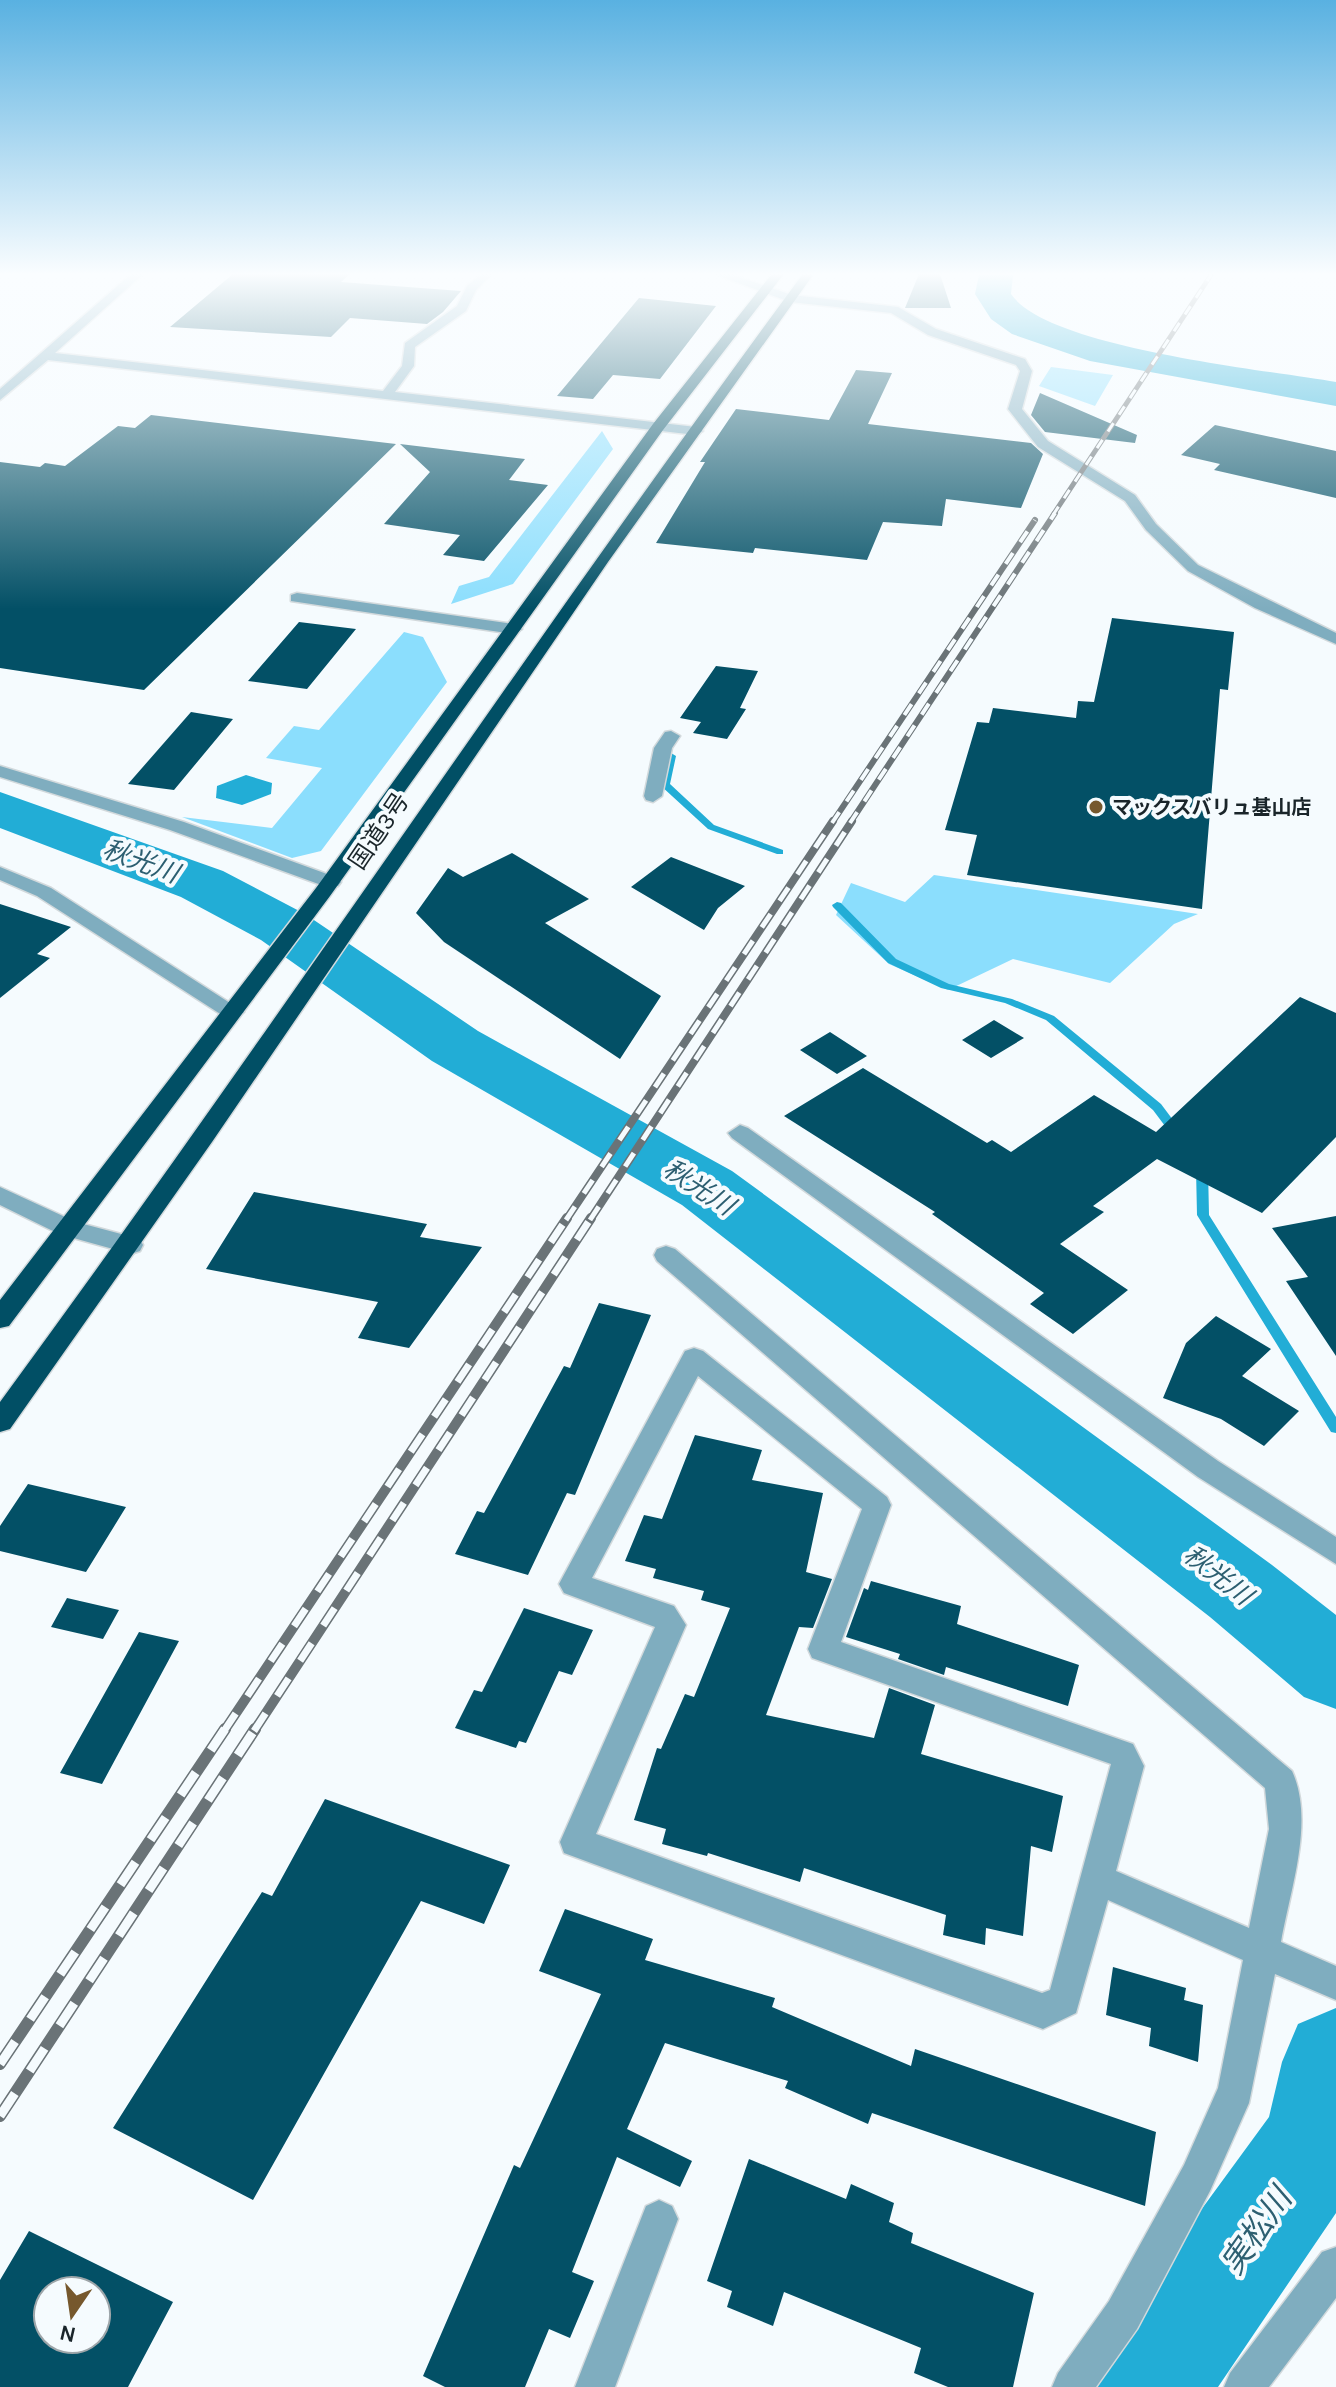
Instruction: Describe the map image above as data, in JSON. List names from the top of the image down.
{
  "streets": {
    "highway": ["国道3号"]
  },
  "water": ["秋光川", "実松川"],
  "places": ["マックスバリュ基山店"],
  "north": "bottom"
}
